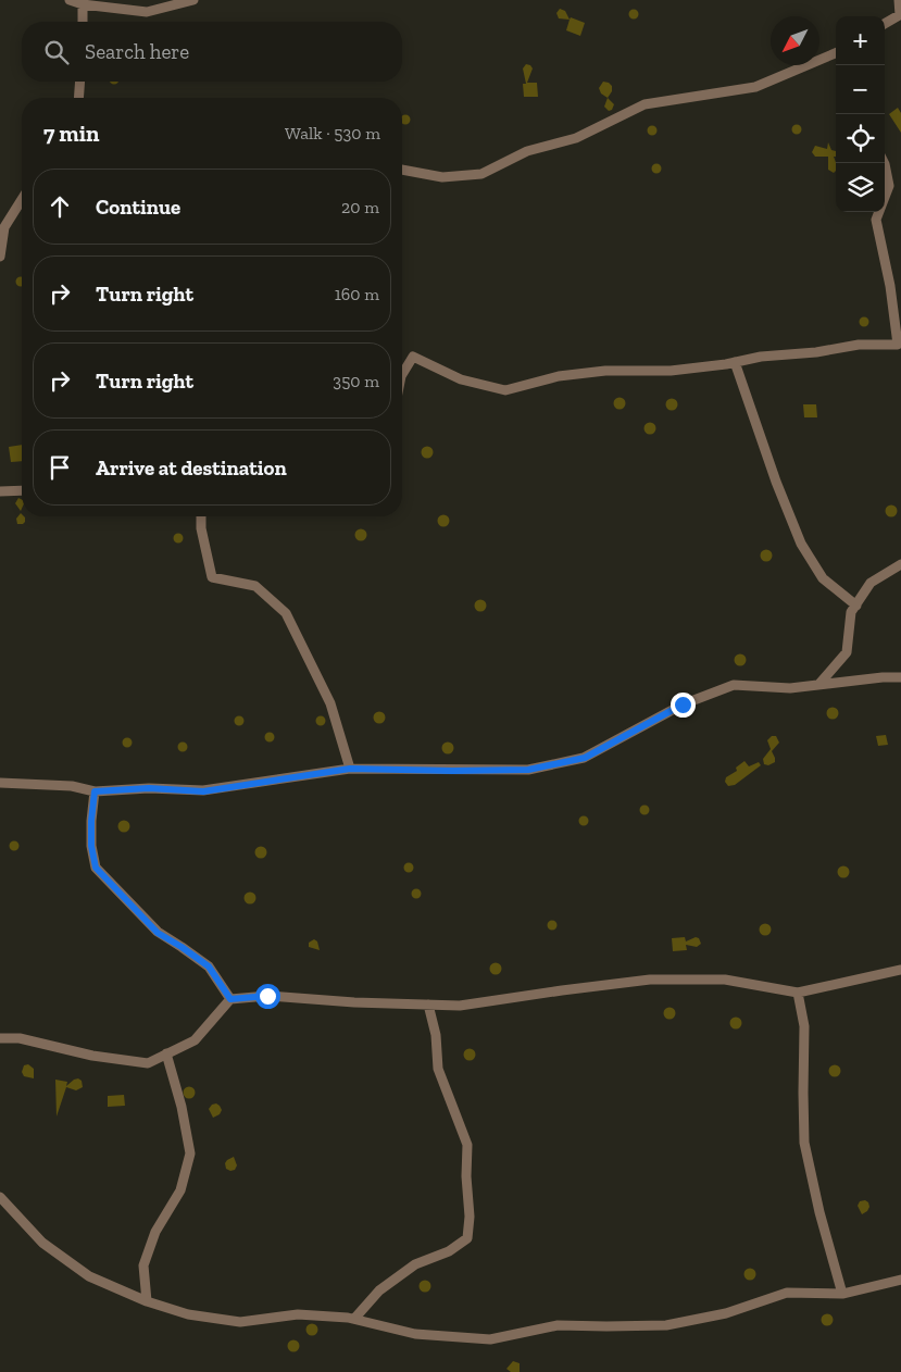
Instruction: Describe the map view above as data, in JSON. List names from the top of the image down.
{
  "north": "bottom left",
  "page": {
    "map_buttons": ["+", "−"],
    "search": "Search here",
    "heading": ["7 min", "Walk · 530 m"],
    "list": [
      ["Continue", "20 m"],
      ["Turn right", "160 m"],
      ["Turn right", "350 m"],
      "Arrive at destination"
    ]
  }
}
